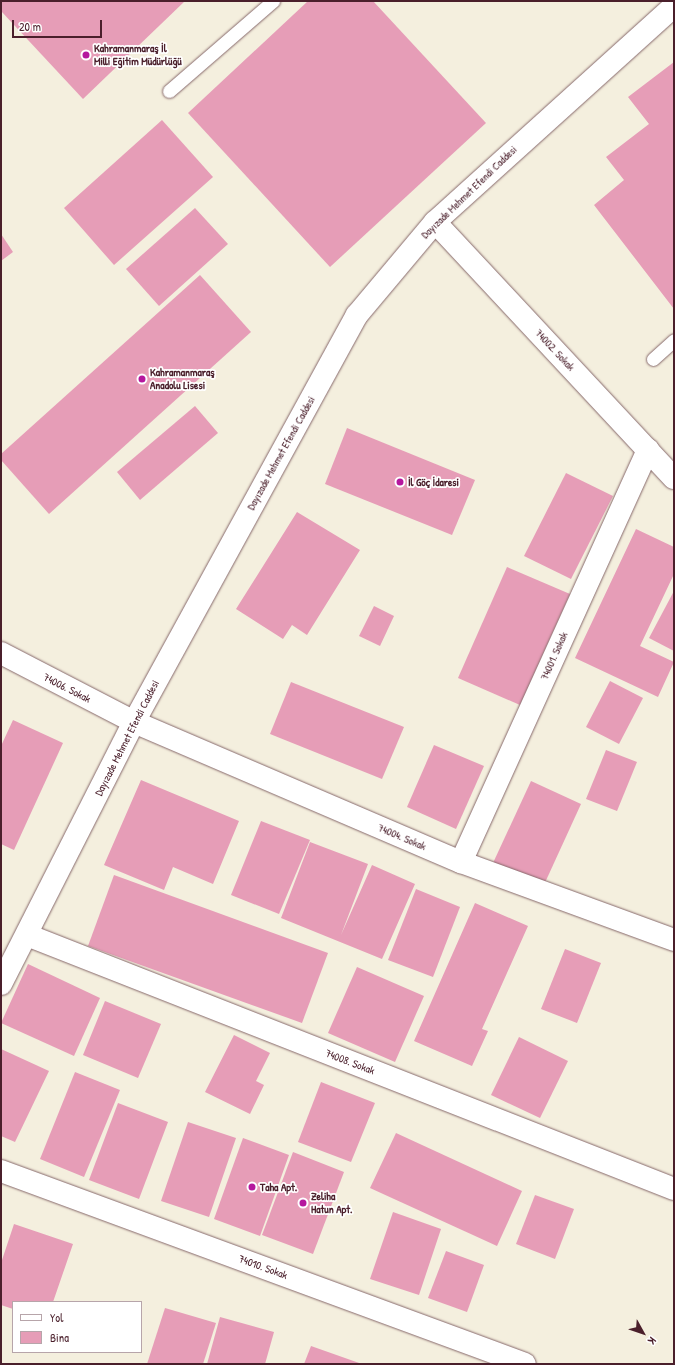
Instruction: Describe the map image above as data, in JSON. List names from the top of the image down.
{
  "streets": {
    "street": [
      "Dayızade Mehmet Efendi Caddesi",
      "74002. Sokak",
      "74001. Sokak",
      "74006. Sokak",
      "74004. Sokak",
      "74008. Sokak",
      "74010. Sokak"
    ]
  },
  "crossings": [
    ["Dayızade Mehmet Efendi Caddesi", "74002. Sokak"],
    ["Dayızade Mehmet Efendi Caddesi", "74006. Sokak"],
    ["Dayızade Mehmet Efendi Caddesi", "74004. Sokak"],
    ["Dayızade Mehmet Efendi Caddesi", "74008. Sokak"],
    ["74002. Sokak", "74001. Sokak"],
    ["74001. Sokak", "74004. Sokak"],
    ["74006. Sokak", "74004. Sokak"]
  ],
  "places": [
    "Kahramanmaraş İl Milli Eğitim Müdürlüğü",
    "Kahramanmaraş Anadolu Lisesi",
    "İl Göç İdaresi",
    "Taha Apt.",
    "Zeliha Hatun Apt."
  ],
  "legend": ["Yol", "Bina"],
  "scale_bar": "20 m",
  "north": "bottom right"
}
